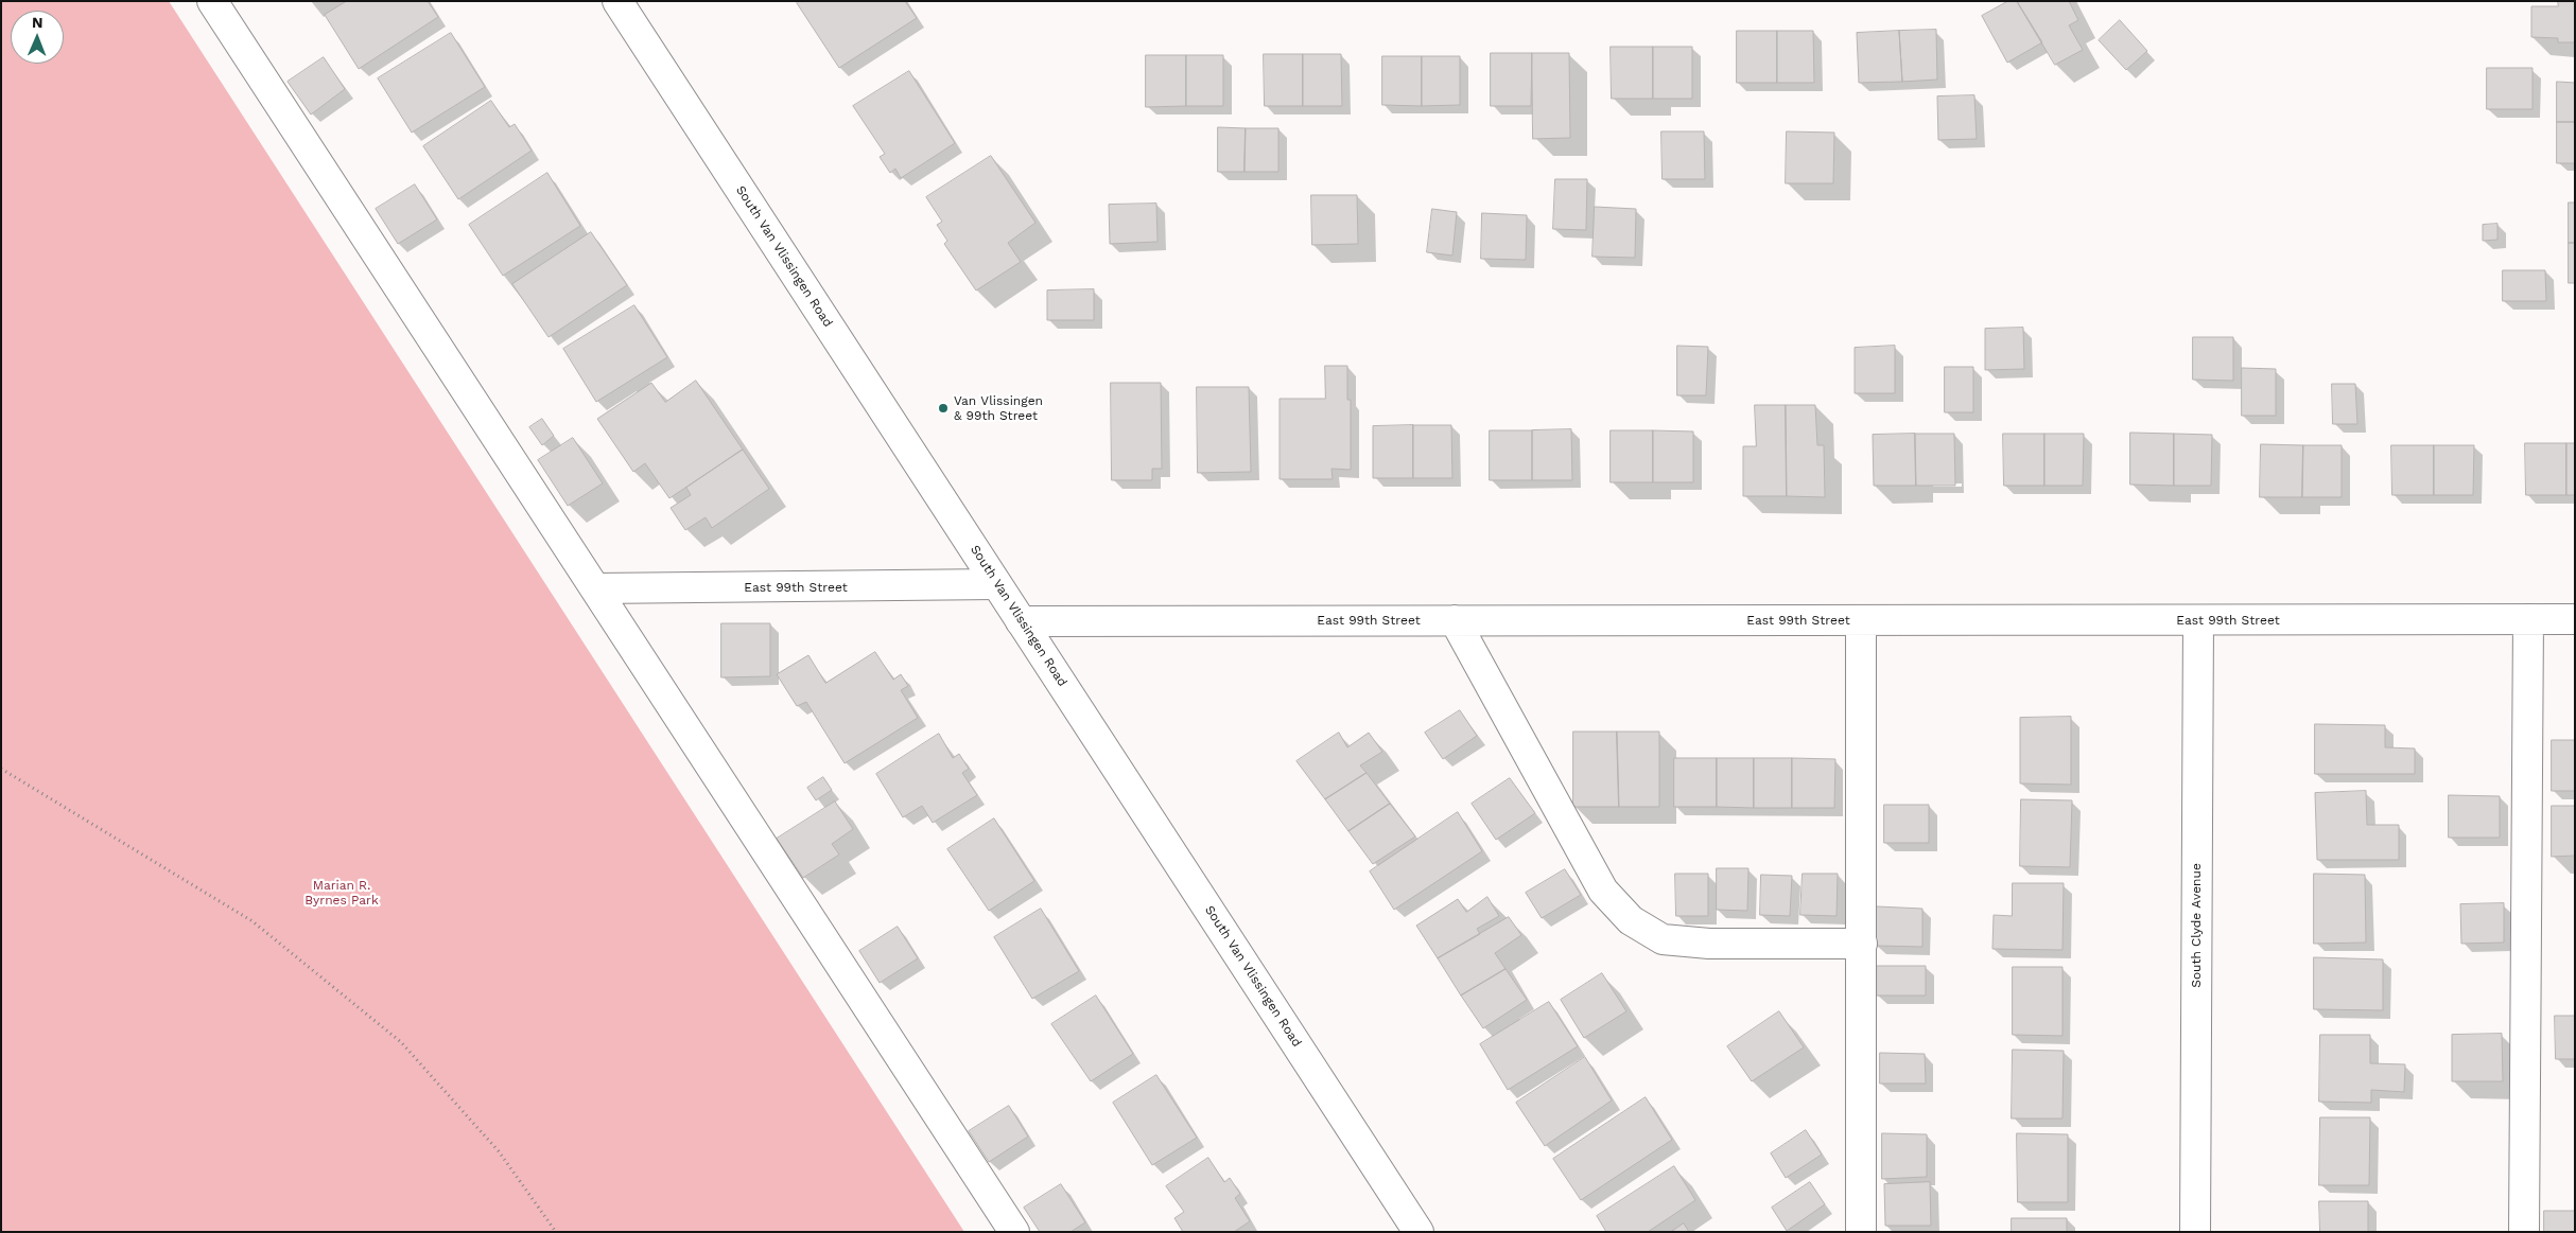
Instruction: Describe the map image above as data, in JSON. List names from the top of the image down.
{
  "streets": {
    "street": ["South Van Vlissingen Road", "East 99th Street", "South Clyde Avenue"]
  },
  "crossings": [
    ["South Van Vlissingen Road", "East 99th Street"],
    ["East 99th Street", "South Clyde Avenue"]
  ],
  "parks": ["Marian R. Byrnes Park"],
  "places": ["Van Vlissingen & 99th Street"],
  "north": "top"
}
